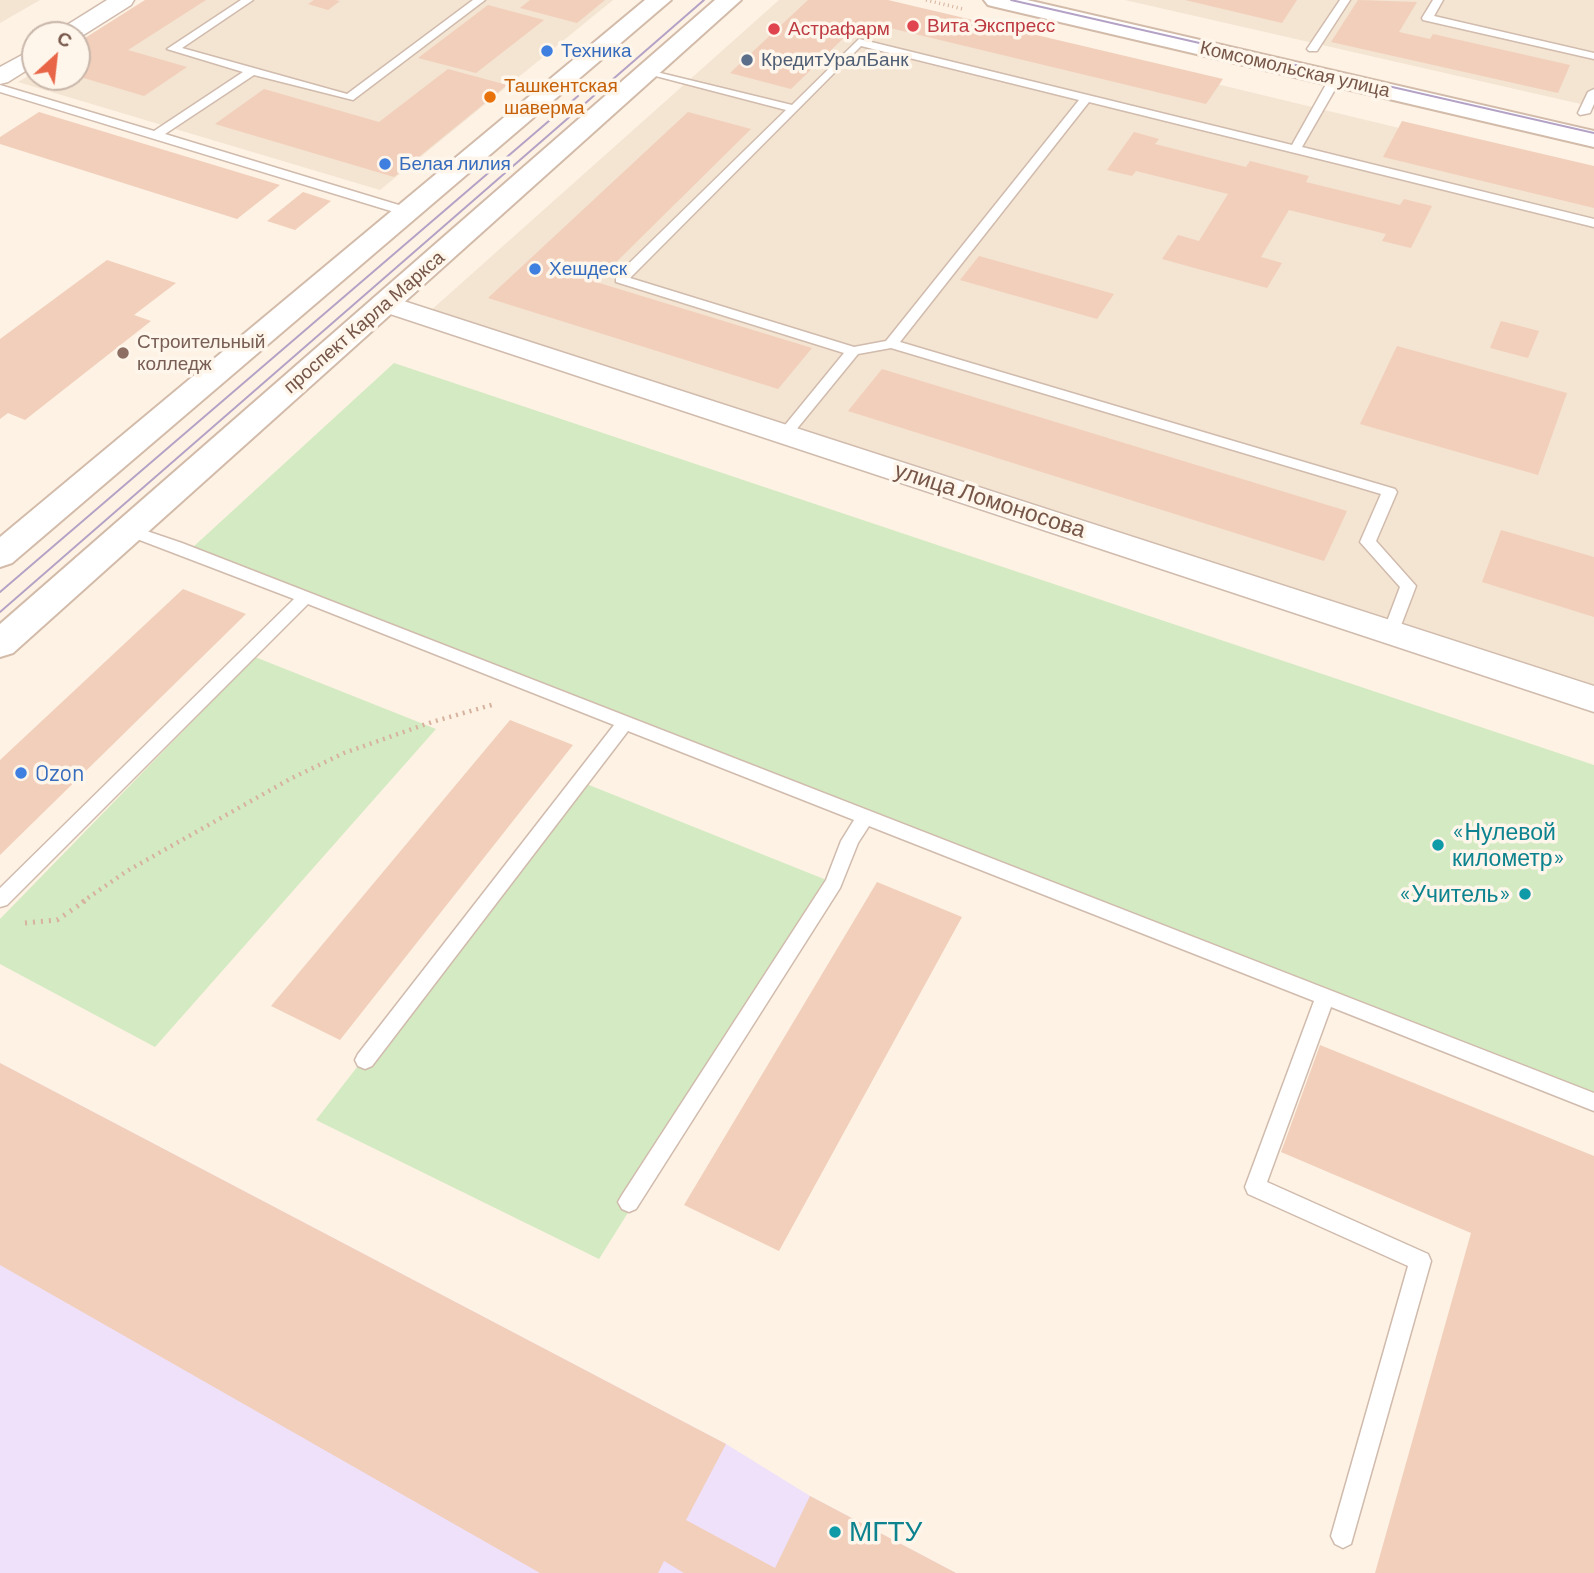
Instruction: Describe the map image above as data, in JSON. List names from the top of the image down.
{
  "streets": {
    "main road": ["Комсомольская улица", "проспект Карла Маркса"],
    "street": ["улица Ломоносова"]
  },
  "crossings": [
    ["проспект Карла Маркса", "улица Ломоносова"]
  ],
  "places": [
    "Вита Экспресс",
    "Астрафарм",
    "Техника",
    "КредитУралБанк",
    "Ташкентская шаверма",
    "Белая лилия",
    "Хешдеск",
    "Строительный колледж",
    "Ozon",
    "«Нулевой километр»",
    "«Учитель»",
    "МГТУ"
  ],
  "north": "top right"
}
